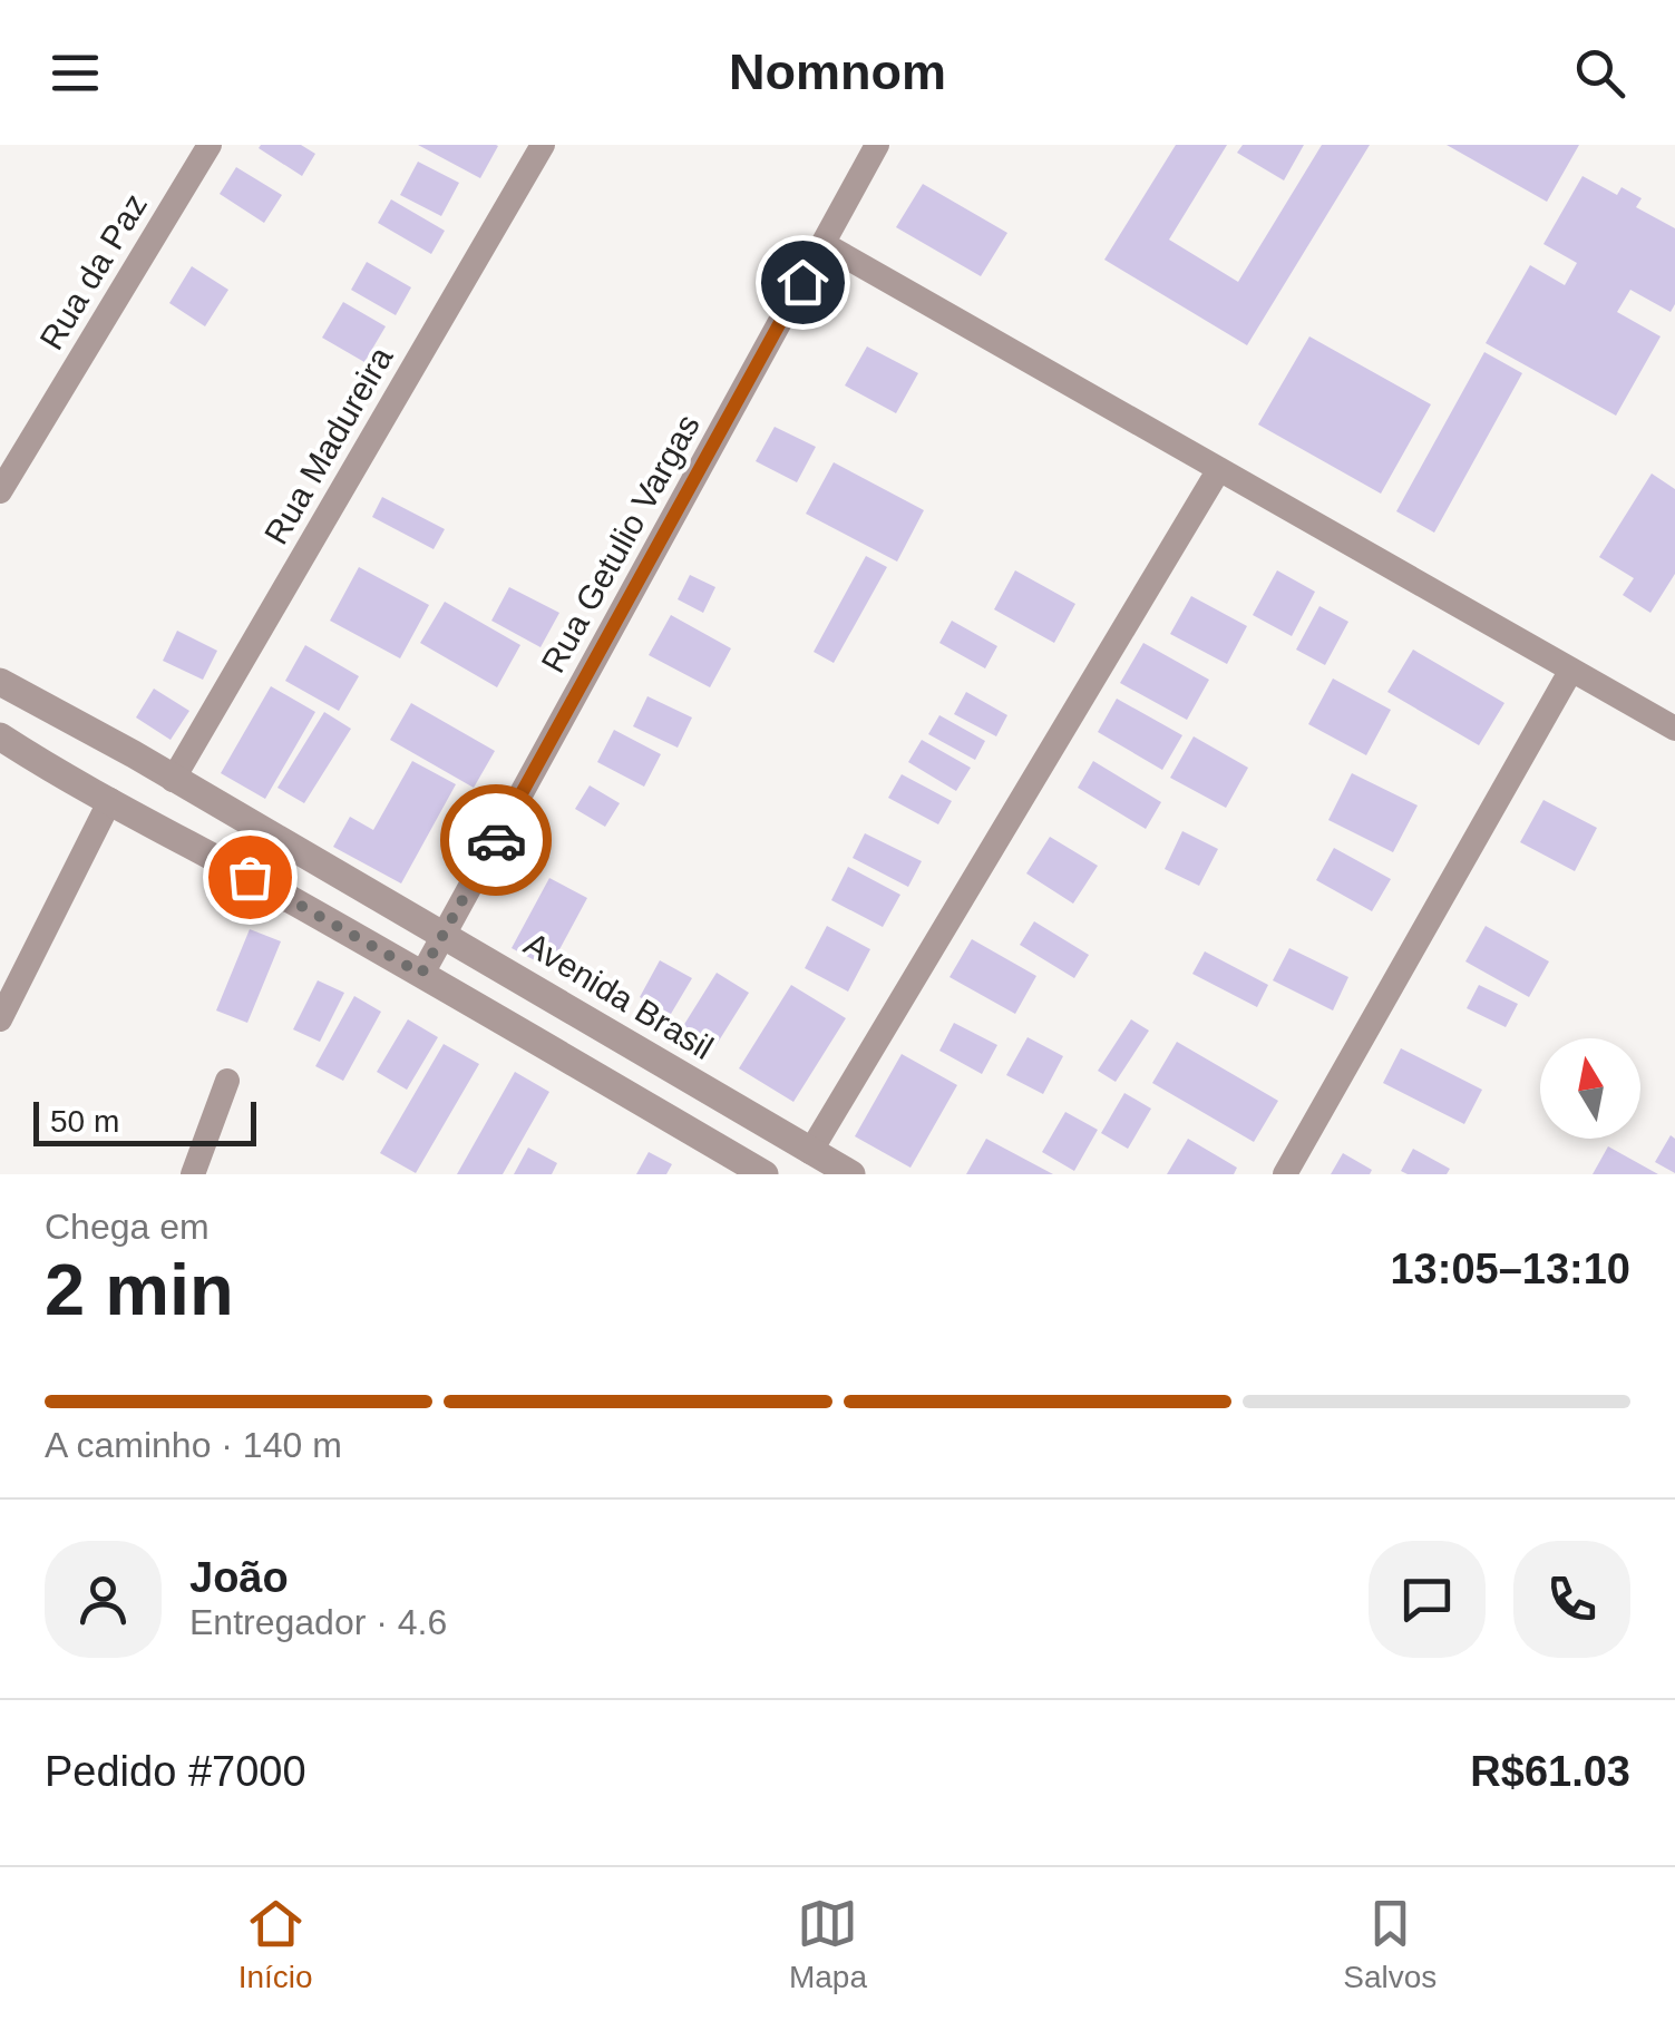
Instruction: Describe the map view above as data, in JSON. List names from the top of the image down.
{
  "streets": {
    "street": [
      "Rua da Paz",
      "Rua Madureira",
      "Rua Getulio Vargas",
      "Avenida Brasil"
    ]
  },
  "crossings": [
    ["Rua Madureira", "Avenida Brasil"],
    ["Rua Getulio Vargas", "Avenida Brasil"]
  ],
  "scale_bar": "50 m",
  "north": "top",
  "page": {
    "header": "Nomnom",
    "scale": "50 m",
    "heading": ["2 min", "Chega em", "13:05–13:10"],
    "panel": [
      "João",
      "Entregador · 4.6",
      "Pedido #7000",
      "R$61.03"
    ],
    "bar": "A caminho · 140 m",
    "tabs": ["Início", "Mapa", "Salvos"]
  }
}
